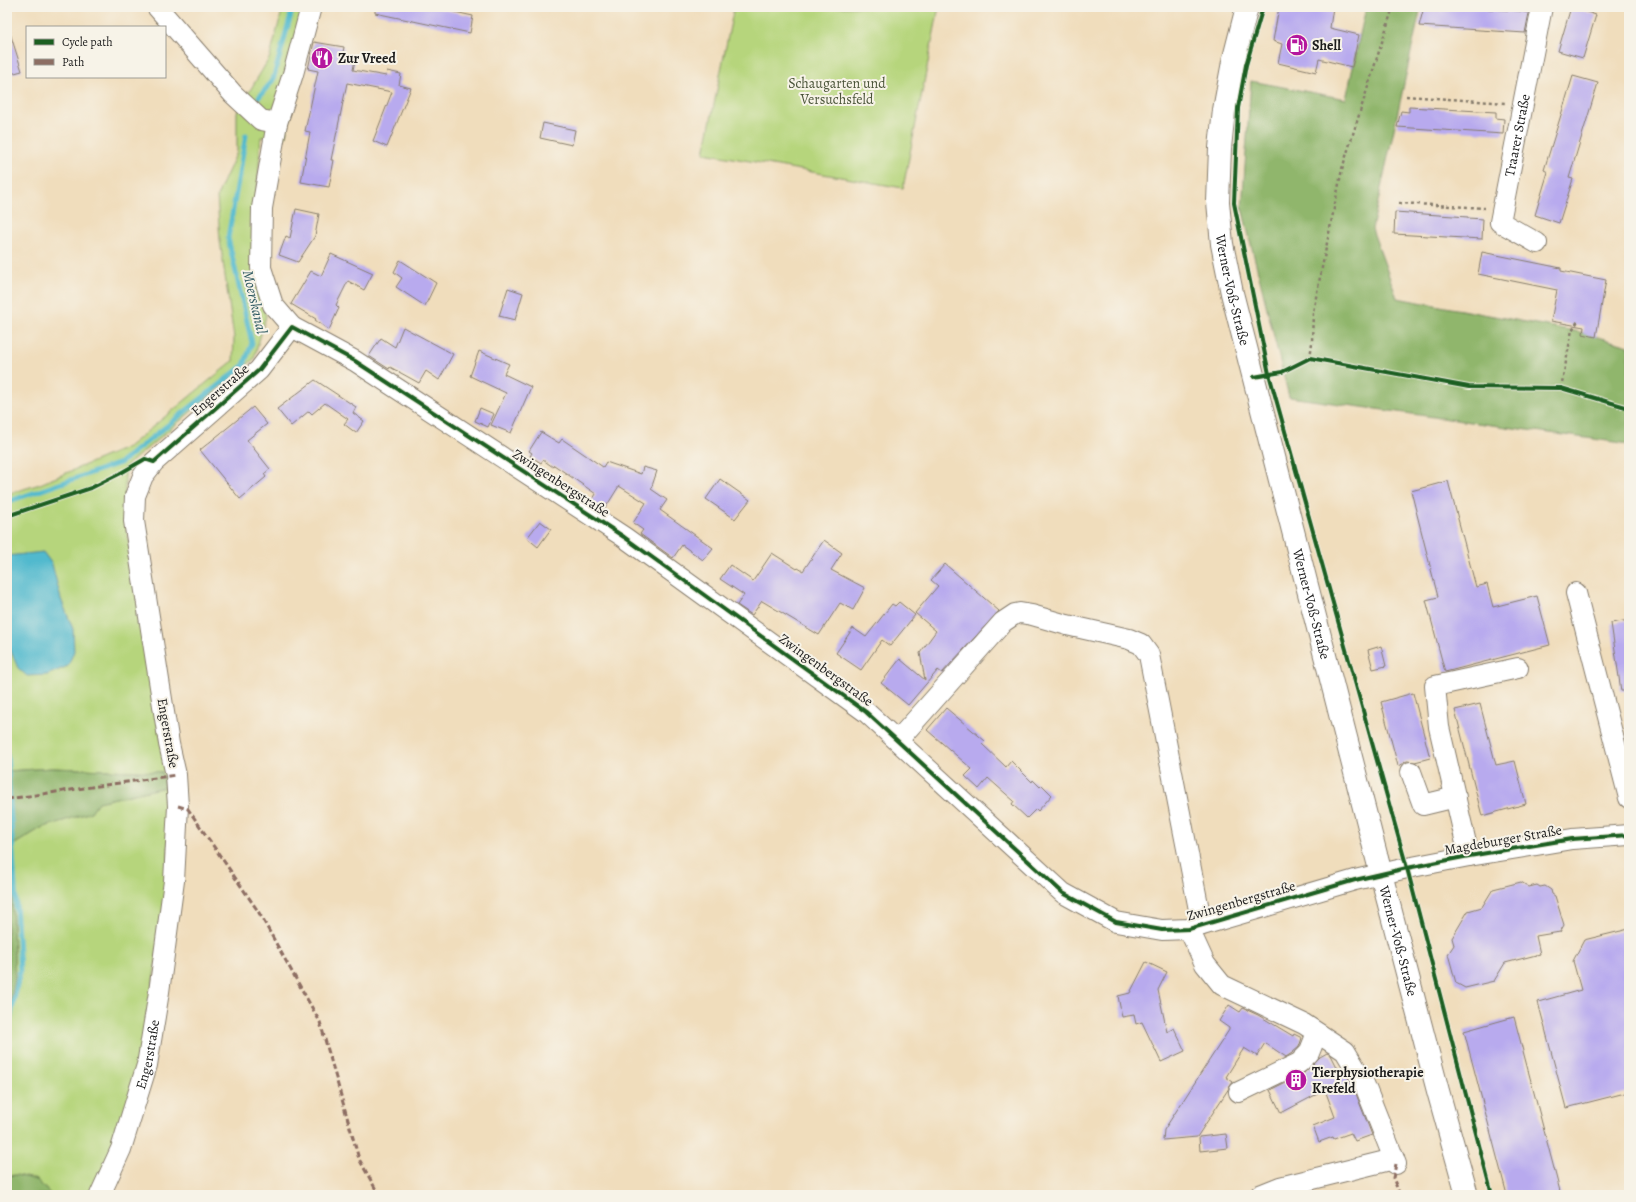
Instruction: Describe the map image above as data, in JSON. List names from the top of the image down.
{
  "streets": {
    "main road": ["Werner-Voß-Straße"],
    "street": [
      "Traarer Straße",
      "Engerstraße",
      "Zwingenbergstraße",
      "Magdeburger Straße"
    ]
  },
  "crossings": [
    ["Werner-Voß-Straße", "Zwingenbergstraße"],
    ["Werner-Voß-Straße", "Magdeburger Straße"],
    ["Engerstraße", "Zwingenbergstraße"],
    ["Zwingenbergstraße", "Magdeburger Straße"]
  ],
  "water": ["Moerskanal"],
  "parks": ["Schaugarten und Versuchsfeld"],
  "places": {
    "fuel station": ["Shell"],
    "restaurant": ["Zur Vreed"],
    "building": ["Tierphysiotherapie Krefeld"]
  },
  "legend": ["Cycle path", "Path"]
}
